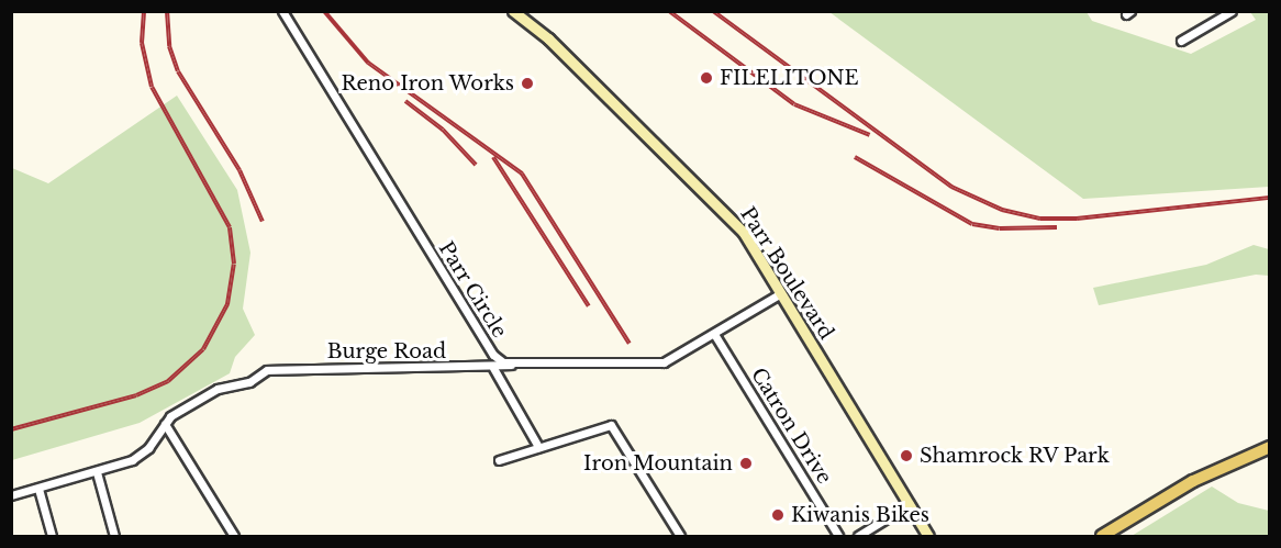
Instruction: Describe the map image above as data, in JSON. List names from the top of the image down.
{
  "streets": {
    "main road": ["Parr Boulevard"],
    "street": ["Parr Circle", "Burge Road", "Catron Drive"]
  },
  "crossings": [
    ["Parr Boulevard", "Parr Circle"],
    ["Parr Circle", "Burge Road"],
    ["Parr Circle", "Catron Drive"]
  ],
  "places": [
    "FILELITONE",
    "Reno Iron Works",
    "Shamrock RV Park",
    "Iron Mountain",
    "Kiwanis Bikes"
  ]
}
